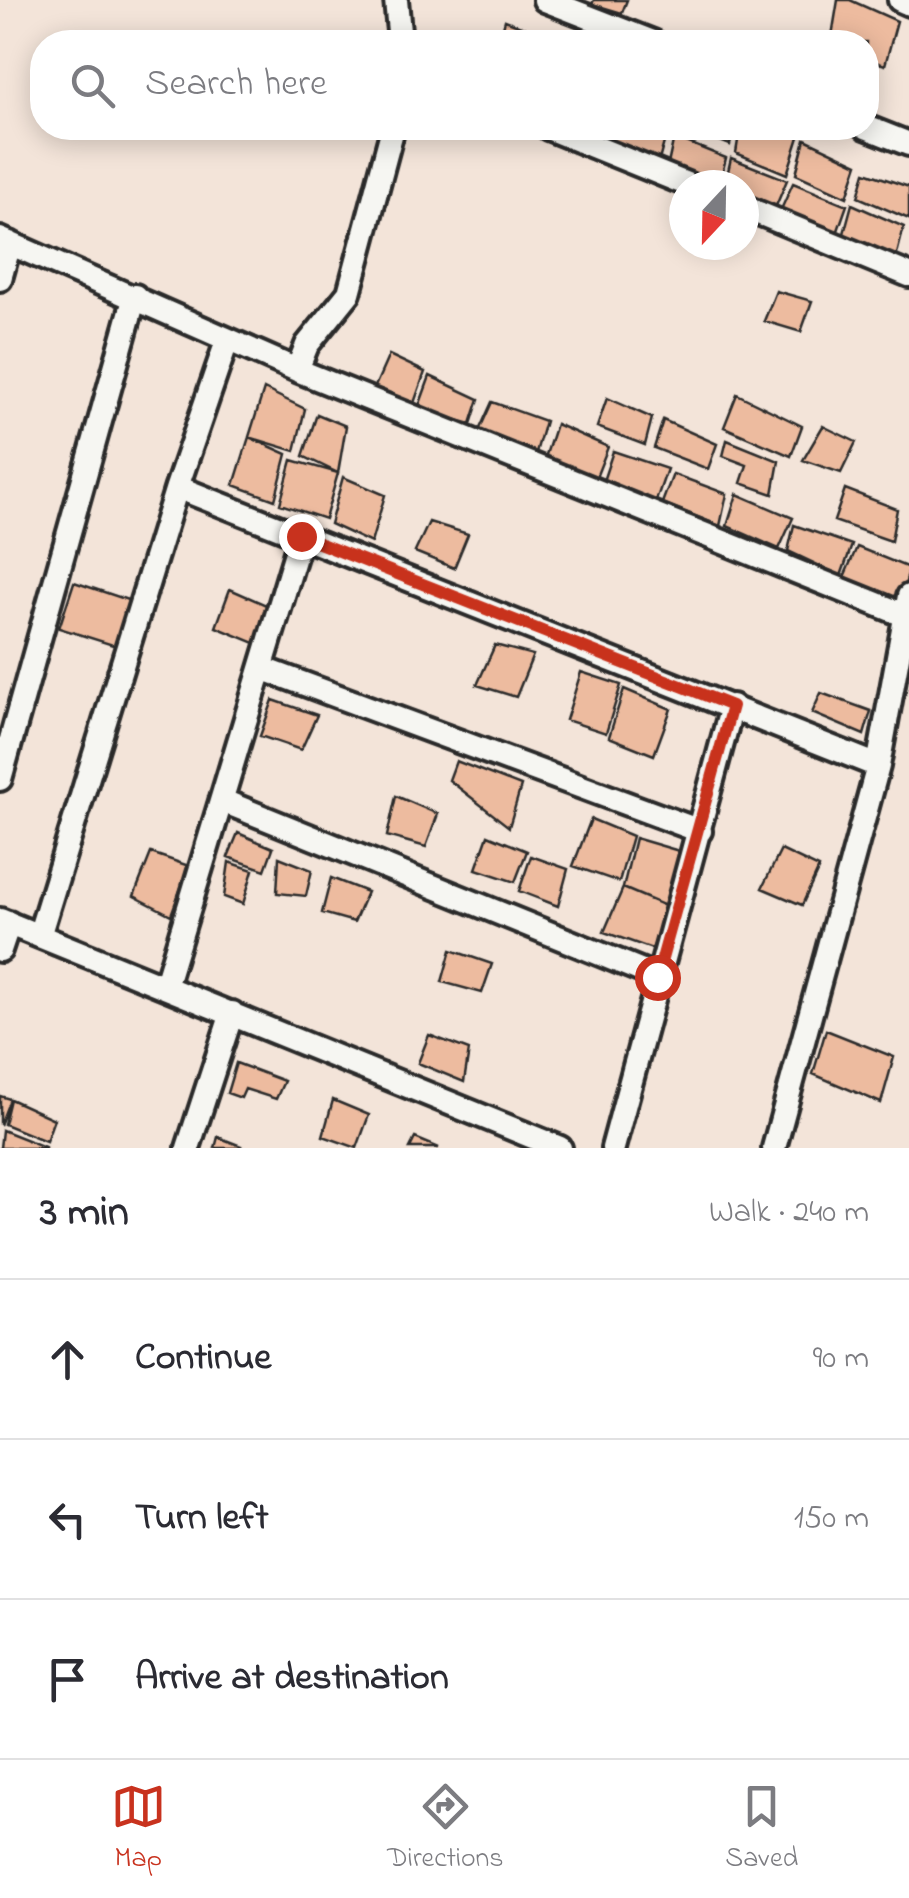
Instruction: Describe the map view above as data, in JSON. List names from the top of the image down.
{
  "north": "bottom",
  "page": {
    "search": "Search here",
    "heading": ["3 min", "Walk · 240 m"],
    "list": [
      ["Continue", "90 m"],
      ["Turn left", "150 m"],
      "Arrive at destination"
    ],
    "nav": ["Map", "Directions", "Saved"]
  }
}
